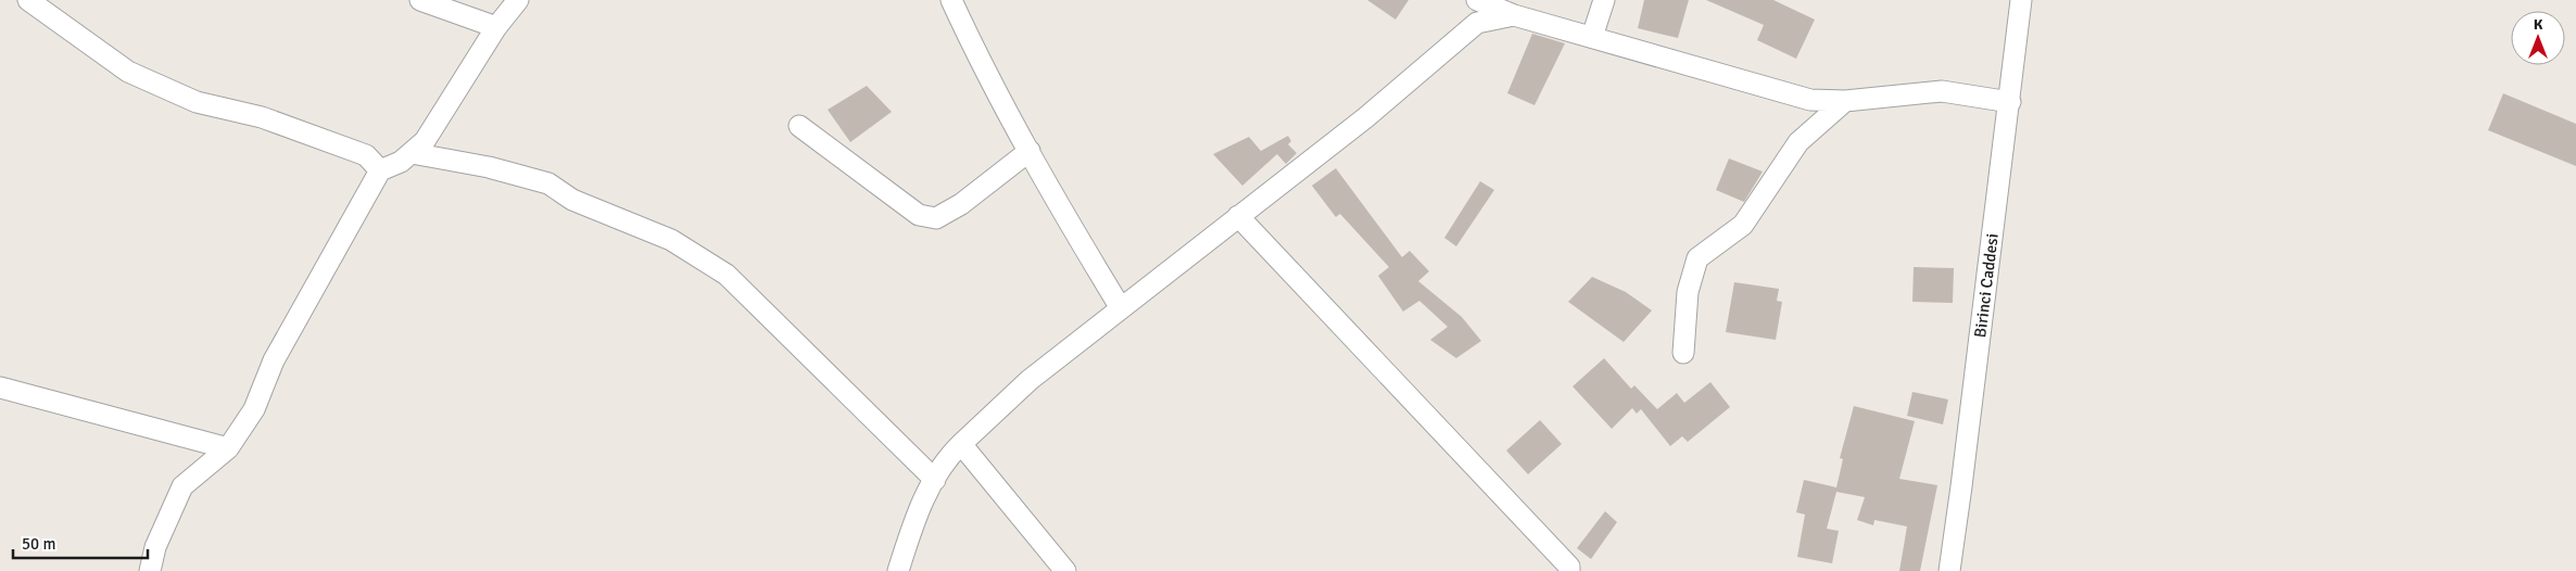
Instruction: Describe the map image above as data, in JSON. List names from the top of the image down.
{
  "streets": {
    "street": ["Birinci Caddesi"]
  },
  "scale_bar": "50 m",
  "north": "top"
}
